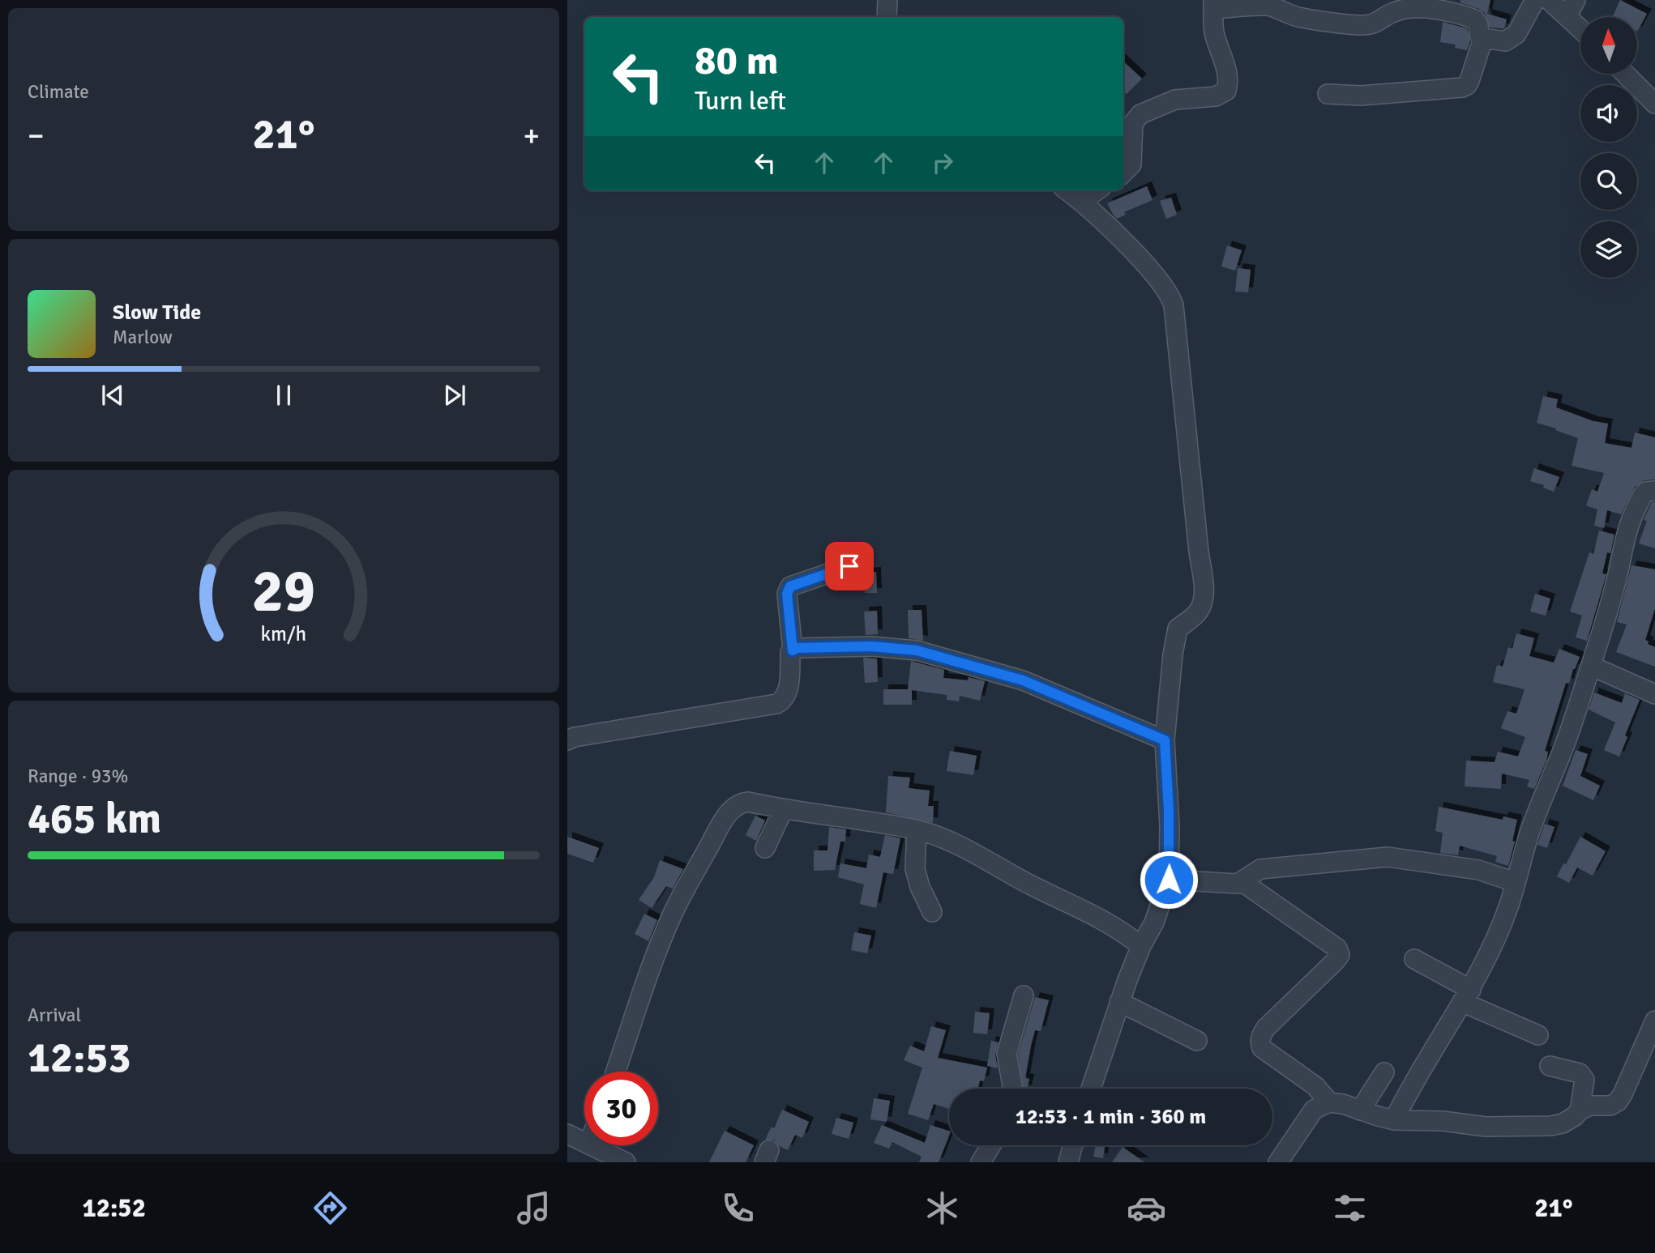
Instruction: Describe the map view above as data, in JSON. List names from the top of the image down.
{
  "north": "top",
  "page": {
    "tile": [
      "Climate",
      ["Range · 93%", "465 km"],
      ["Arrival", "12:53"]
    ],
    "turn": ["80 m", "Turn left"],
    "heat": ["−", "21°", "+"],
    "song": ["Slow Tide", "Marlow"],
    "limit": "30",
    "trip": "12:53 · 1 min · 360 m",
    "tabs": ["12:52", "21°"],
    "gauge": ["29", "km/h"]
  }
}
